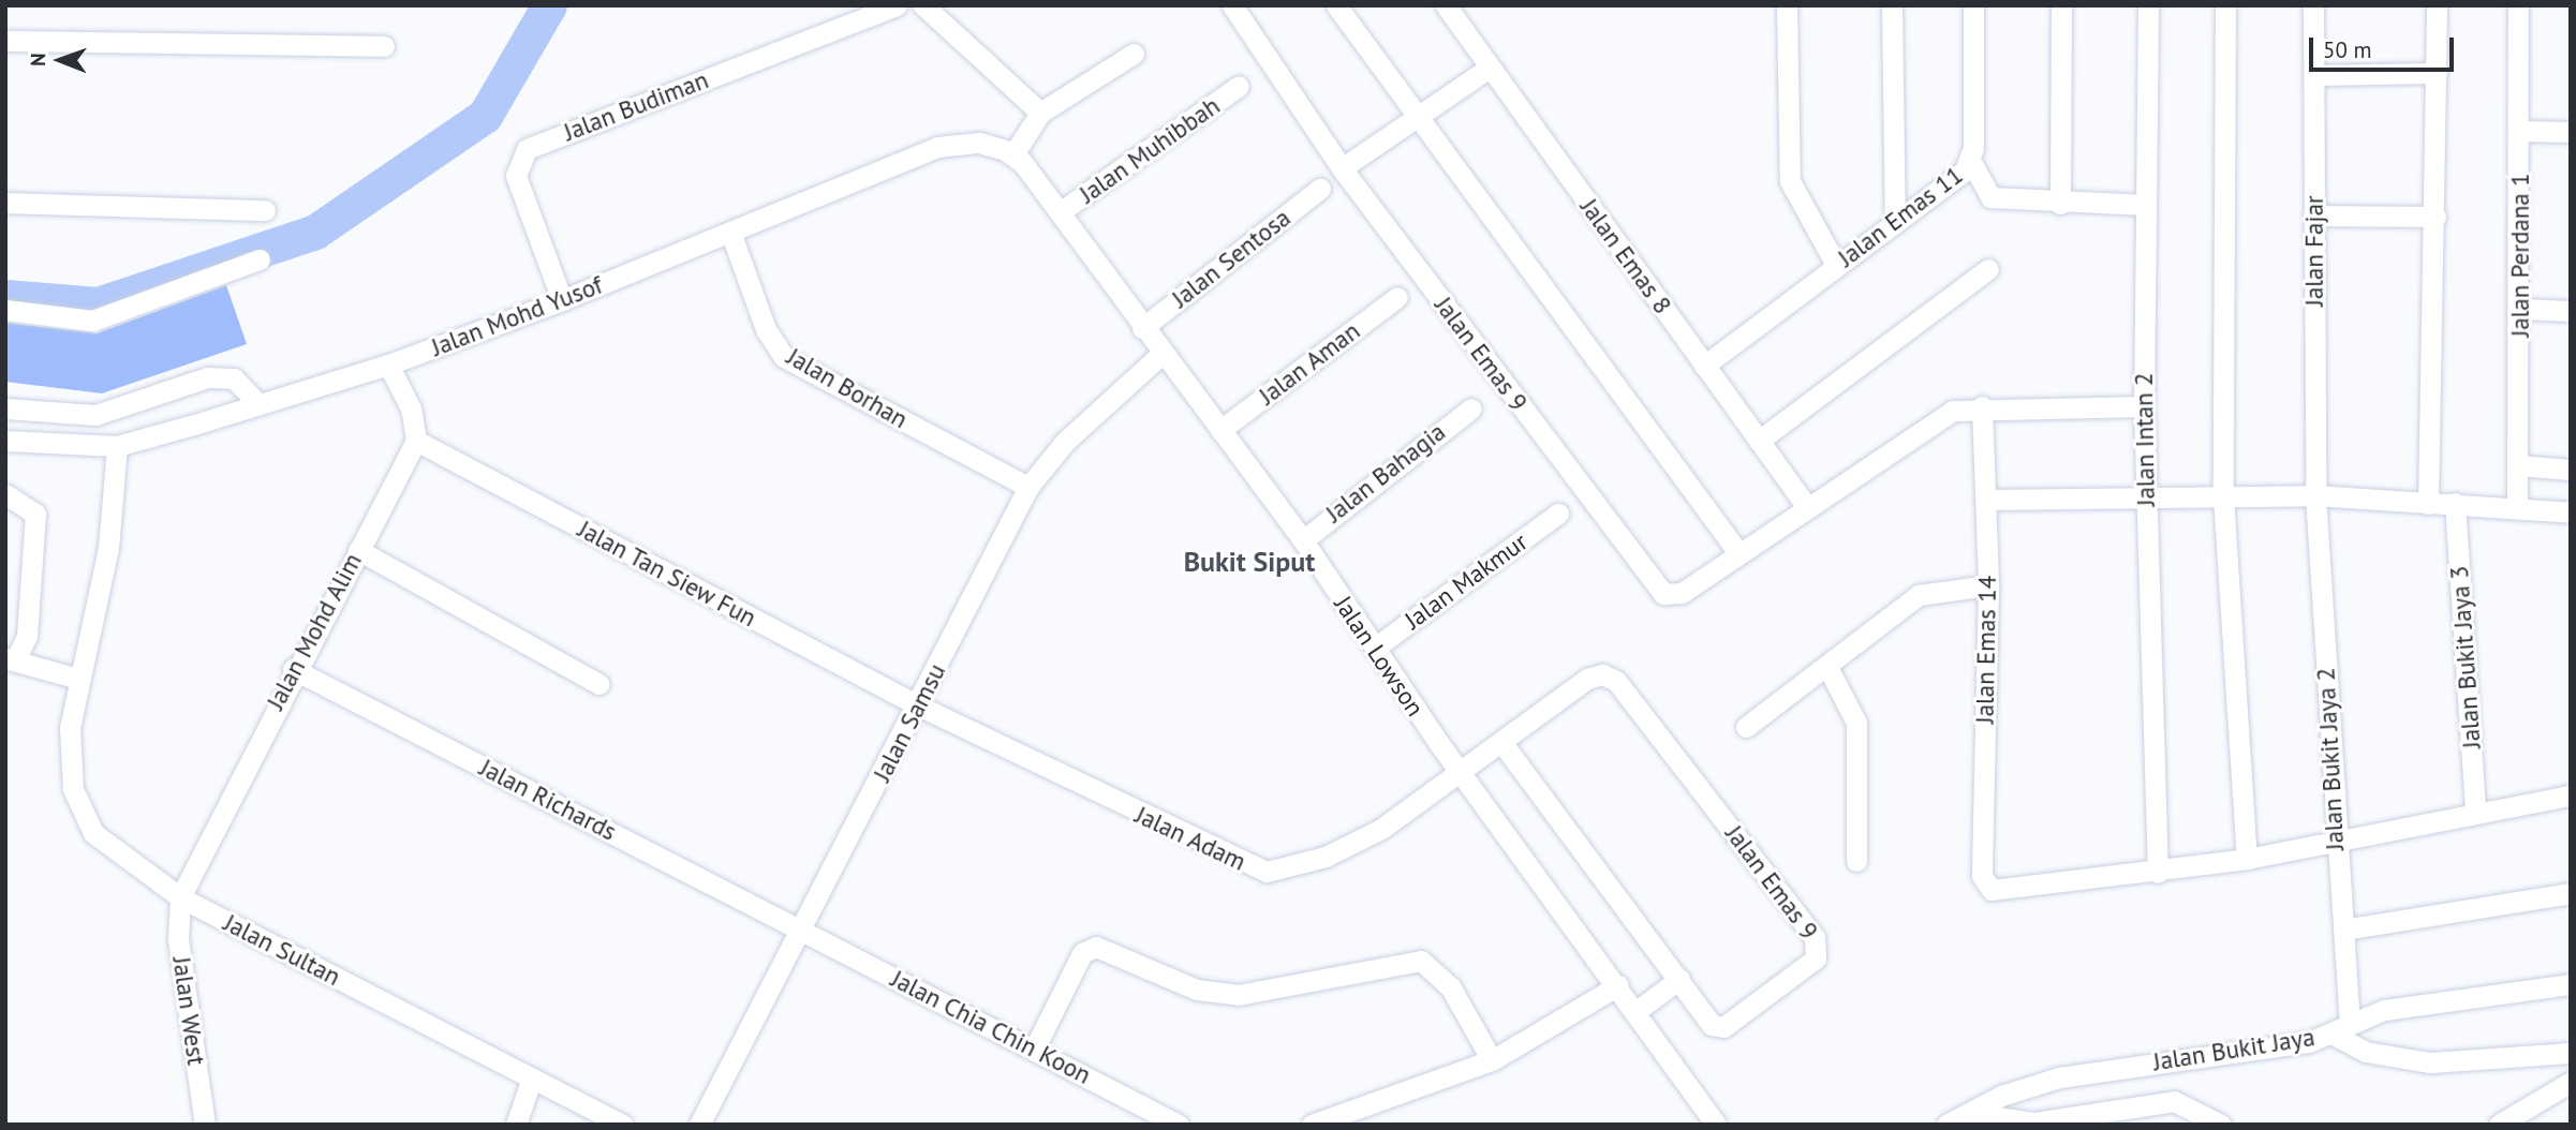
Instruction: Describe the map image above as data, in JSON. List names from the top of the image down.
{
  "streets": {
    "street": [
      "Jalan Budiman",
      "Jalan Muhibbah",
      "Jalan Emas 11",
      "Jalan Fajar",
      "Jalan Perdana 1",
      "Jalan Emas 8",
      "Jalan Sentosa",
      "Jalan Mohd Yusof",
      "Jalan Emas 9",
      "Jalan Aman",
      "Jalan Borhan",
      "Jalan Intan 2",
      "Jalan Bahagia",
      "Jalan Tan Siew Fun",
      "Jalan Makmur",
      "Jalan Mohd Alim",
      "Jalan Emas 14",
      "Jalan Lowson",
      "Jalan Bukit Jaya 3",
      "Jalan Samsu",
      "Jalan Bukit Jaya 2",
      "Jalan Richards",
      "Jalan Adam",
      "Jalan Sultan",
      "Jalan West",
      "Jalan Chia Chin Koon",
      "Jalan Bukit Jaya"
    ]
  },
  "crossings": [
    ["Jalan Budiman", "Jalan Mohd Yusof"],
    ["Jalan Muhibbah", "Jalan Lowson"],
    ["Jalan Emas 11", "Jalan Emas 8"],
    ["Jalan Fajar", "Jalan Bukit Jaya 2"],
    ["Jalan Emas 8", "Jalan Emas 9"],
    ["Jalan Sentosa", "Jalan Lowson"],
    ["Jalan Mohd Yusof", "Jalan Borhan"],
    ["Jalan Mohd Yusof", "Jalan Lowson"],
    ["Jalan Mohd Yusof", "Jalan Sultan"],
    ["Jalan Emas 9", "Jalan Intan 2"],
    ["Jalan Emas 9", "Jalan Emas 14"],
    ["Jalan Emas 9", "Jalan Lowson"],
    ["Jalan Emas 9", "Jalan Adam"],
    ["Jalan Aman", "Jalan Lowson"],
    ["Jalan Borhan", "Jalan Samsu"],
    ["Jalan Intan 2", "Jalan Emas 14"],
    ["Jalan Bahagia", "Jalan Lowson"],
    ["Jalan Tan Siew Fun", "Jalan Mohd Alim"],
    ["Jalan Tan Siew Fun", "Jalan Samsu"],
    ["Jalan Tan Siew Fun", "Jalan Adam"],
    ["Jalan Makmur", "Jalan Lowson"],
    ["Jalan Mohd Alim", "Jalan Richards"],
    ["Jalan Mohd Alim", "Jalan Sultan"],
    ["Jalan Mohd Alim", "Jalan West"],
    ["Jalan Lowson", "Jalan Samsu"],
    ["Jalan Lowson", "Jalan Adam"],
    ["Jalan Samsu", "Jalan Richards"],
    ["Jalan Samsu", "Jalan Adam"],
    ["Jalan Samsu", "Jalan Chia Chin Koon"],
    ["Jalan Bukit Jaya 2", "Jalan Bukit Jaya"],
    ["Jalan Richards", "Jalan Chia Chin Koon"],
    ["Jalan Sultan", "Jalan West"]
  ],
  "districts": ["Bukit Siput"],
  "scale_bar": "50 m",
  "north": "left"
}
